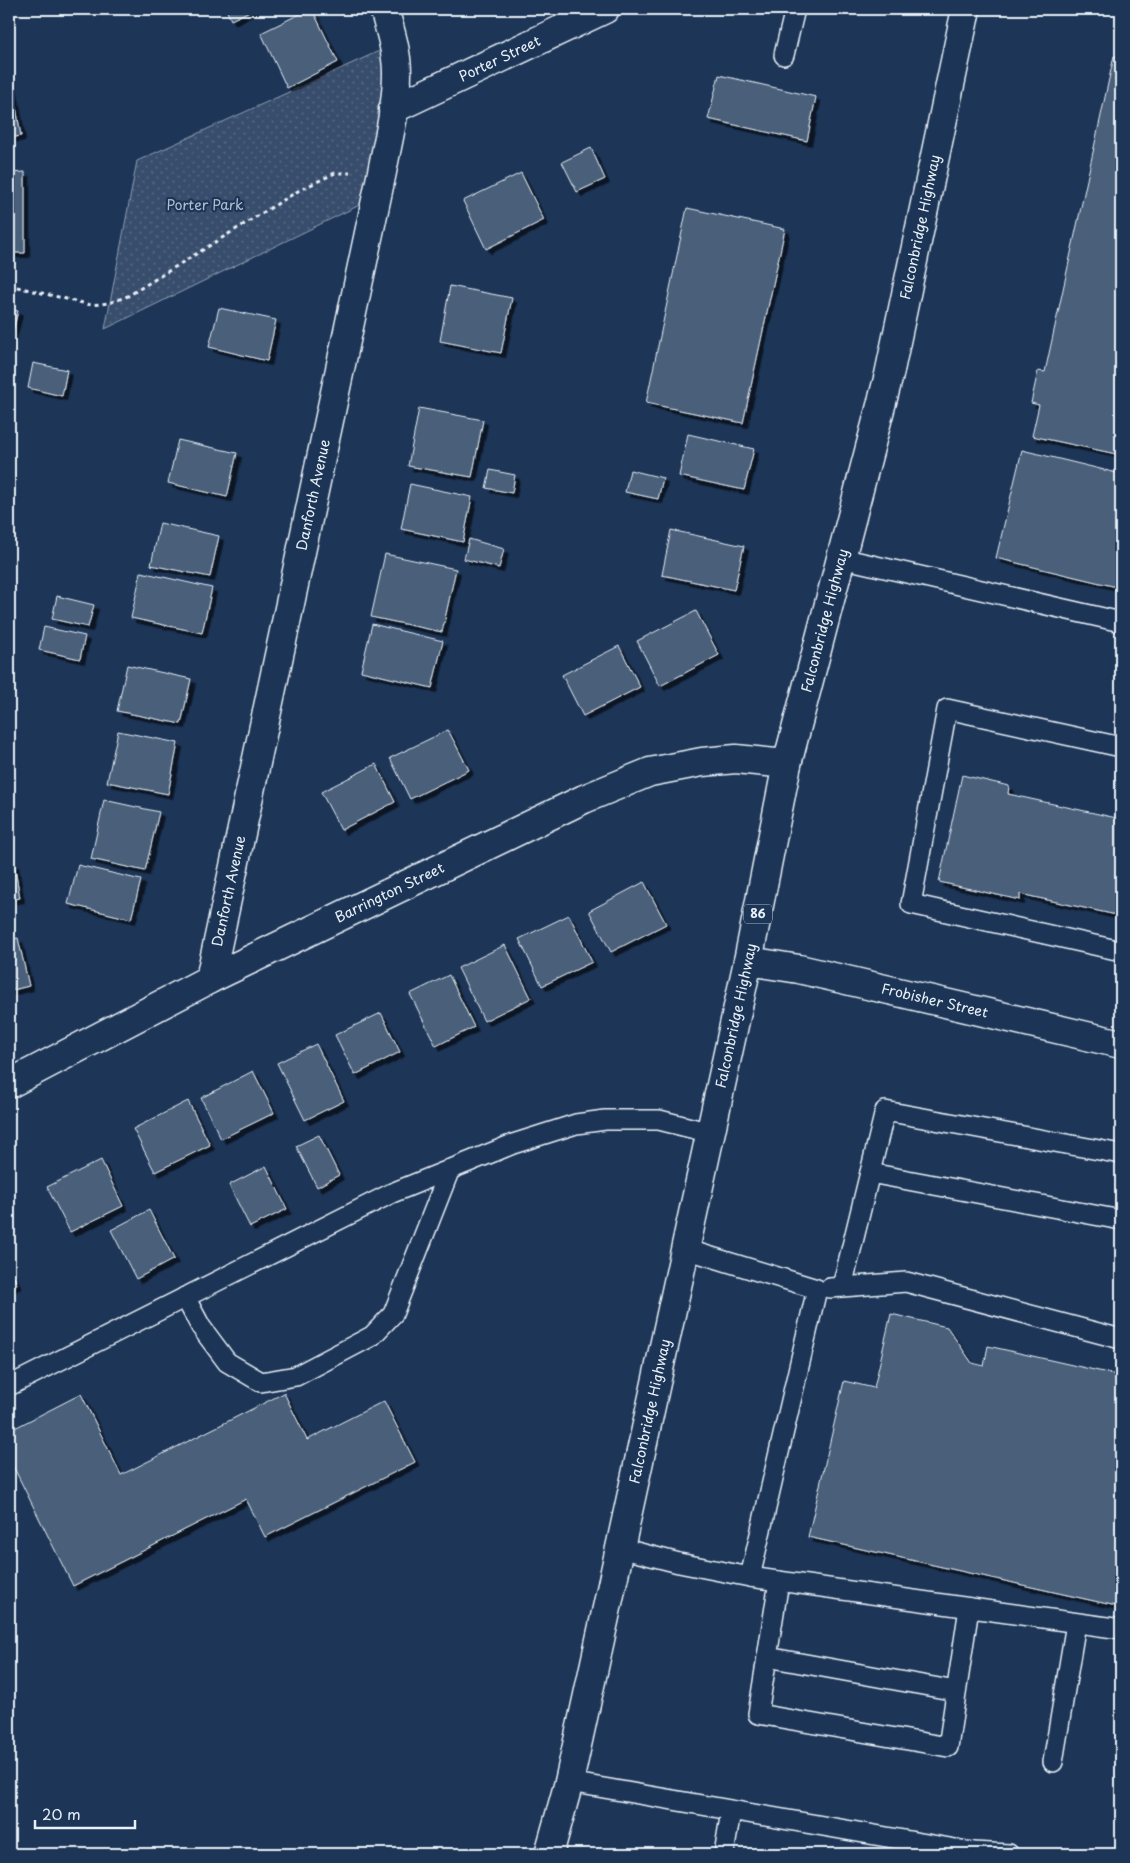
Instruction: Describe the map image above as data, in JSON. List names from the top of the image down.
{
  "streets": {
    "street": [
      "Porter Street",
      "Falconbridge Highway",
      "Danforth Avenue",
      "Barrington Street",
      "86",
      "Frobisher Street"
    ]
  },
  "crossings": [
    ["Porter Street", "Danforth Avenue"],
    ["Falconbridge Highway", "Barrington Street"],
    ["Falconbridge Highway", "Frobisher Street"],
    ["Danforth Avenue", "Barrington Street"]
  ],
  "parks": ["Porter Park"],
  "scale_bar": "20 m"
}
